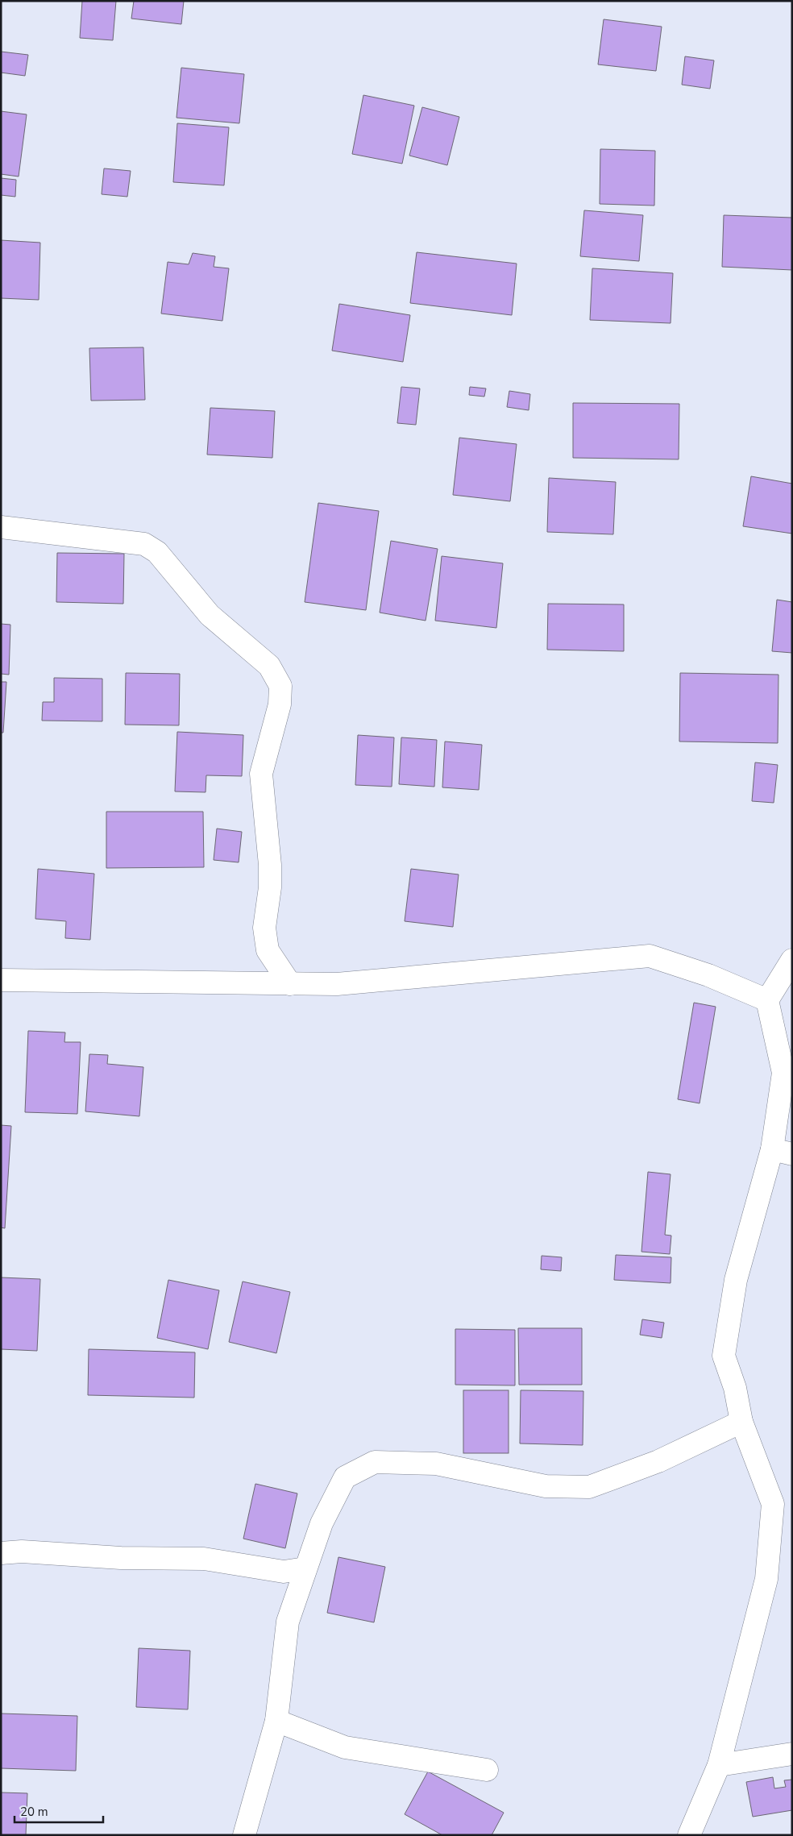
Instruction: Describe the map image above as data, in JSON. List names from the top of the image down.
{
  "scale_bar": "20 m"
}
